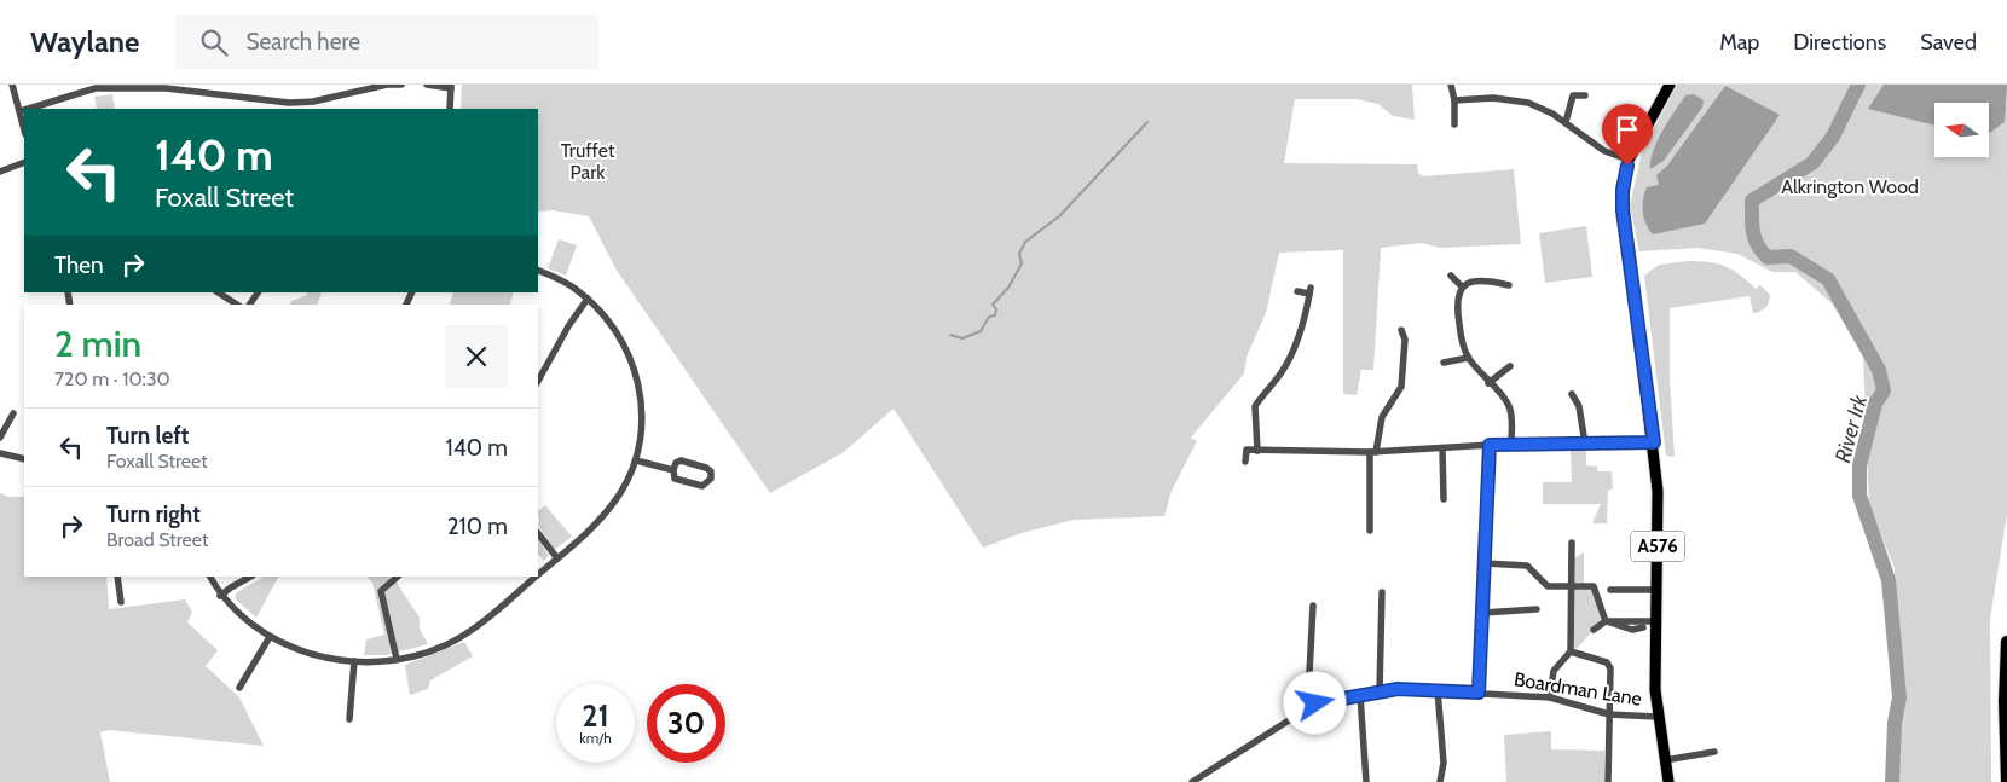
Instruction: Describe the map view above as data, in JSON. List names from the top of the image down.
{
  "streets": {
    "main road": ["A576"],
    "street": ["Boardman Lane"]
  },
  "crossings": [
    ["A576", "Boardman Lane"]
  ],
  "water": ["River Irk"],
  "parks": ["Truffet Park", "Alkrington Wood"],
  "north": "left",
  "page": {
    "header": "Waylane",
    "search": "Search here",
    "nav": ["Map", "Directions", "Saved"],
    "turn": ["140 m", "Foxall Street"],
    "then": "Then",
    "heading": ["2 min", "720 m · 10:30"],
    "list": [
      {
        "name": "Turn left",
        "note": "Foxall Street",
        "value": "140 m"
      },
      {
        "name": "Turn right",
        "note": "Broad Street",
        "value": "210 m"
      }
    ],
    "speed": "21 km/h",
    "limit": "30"
  }
}
